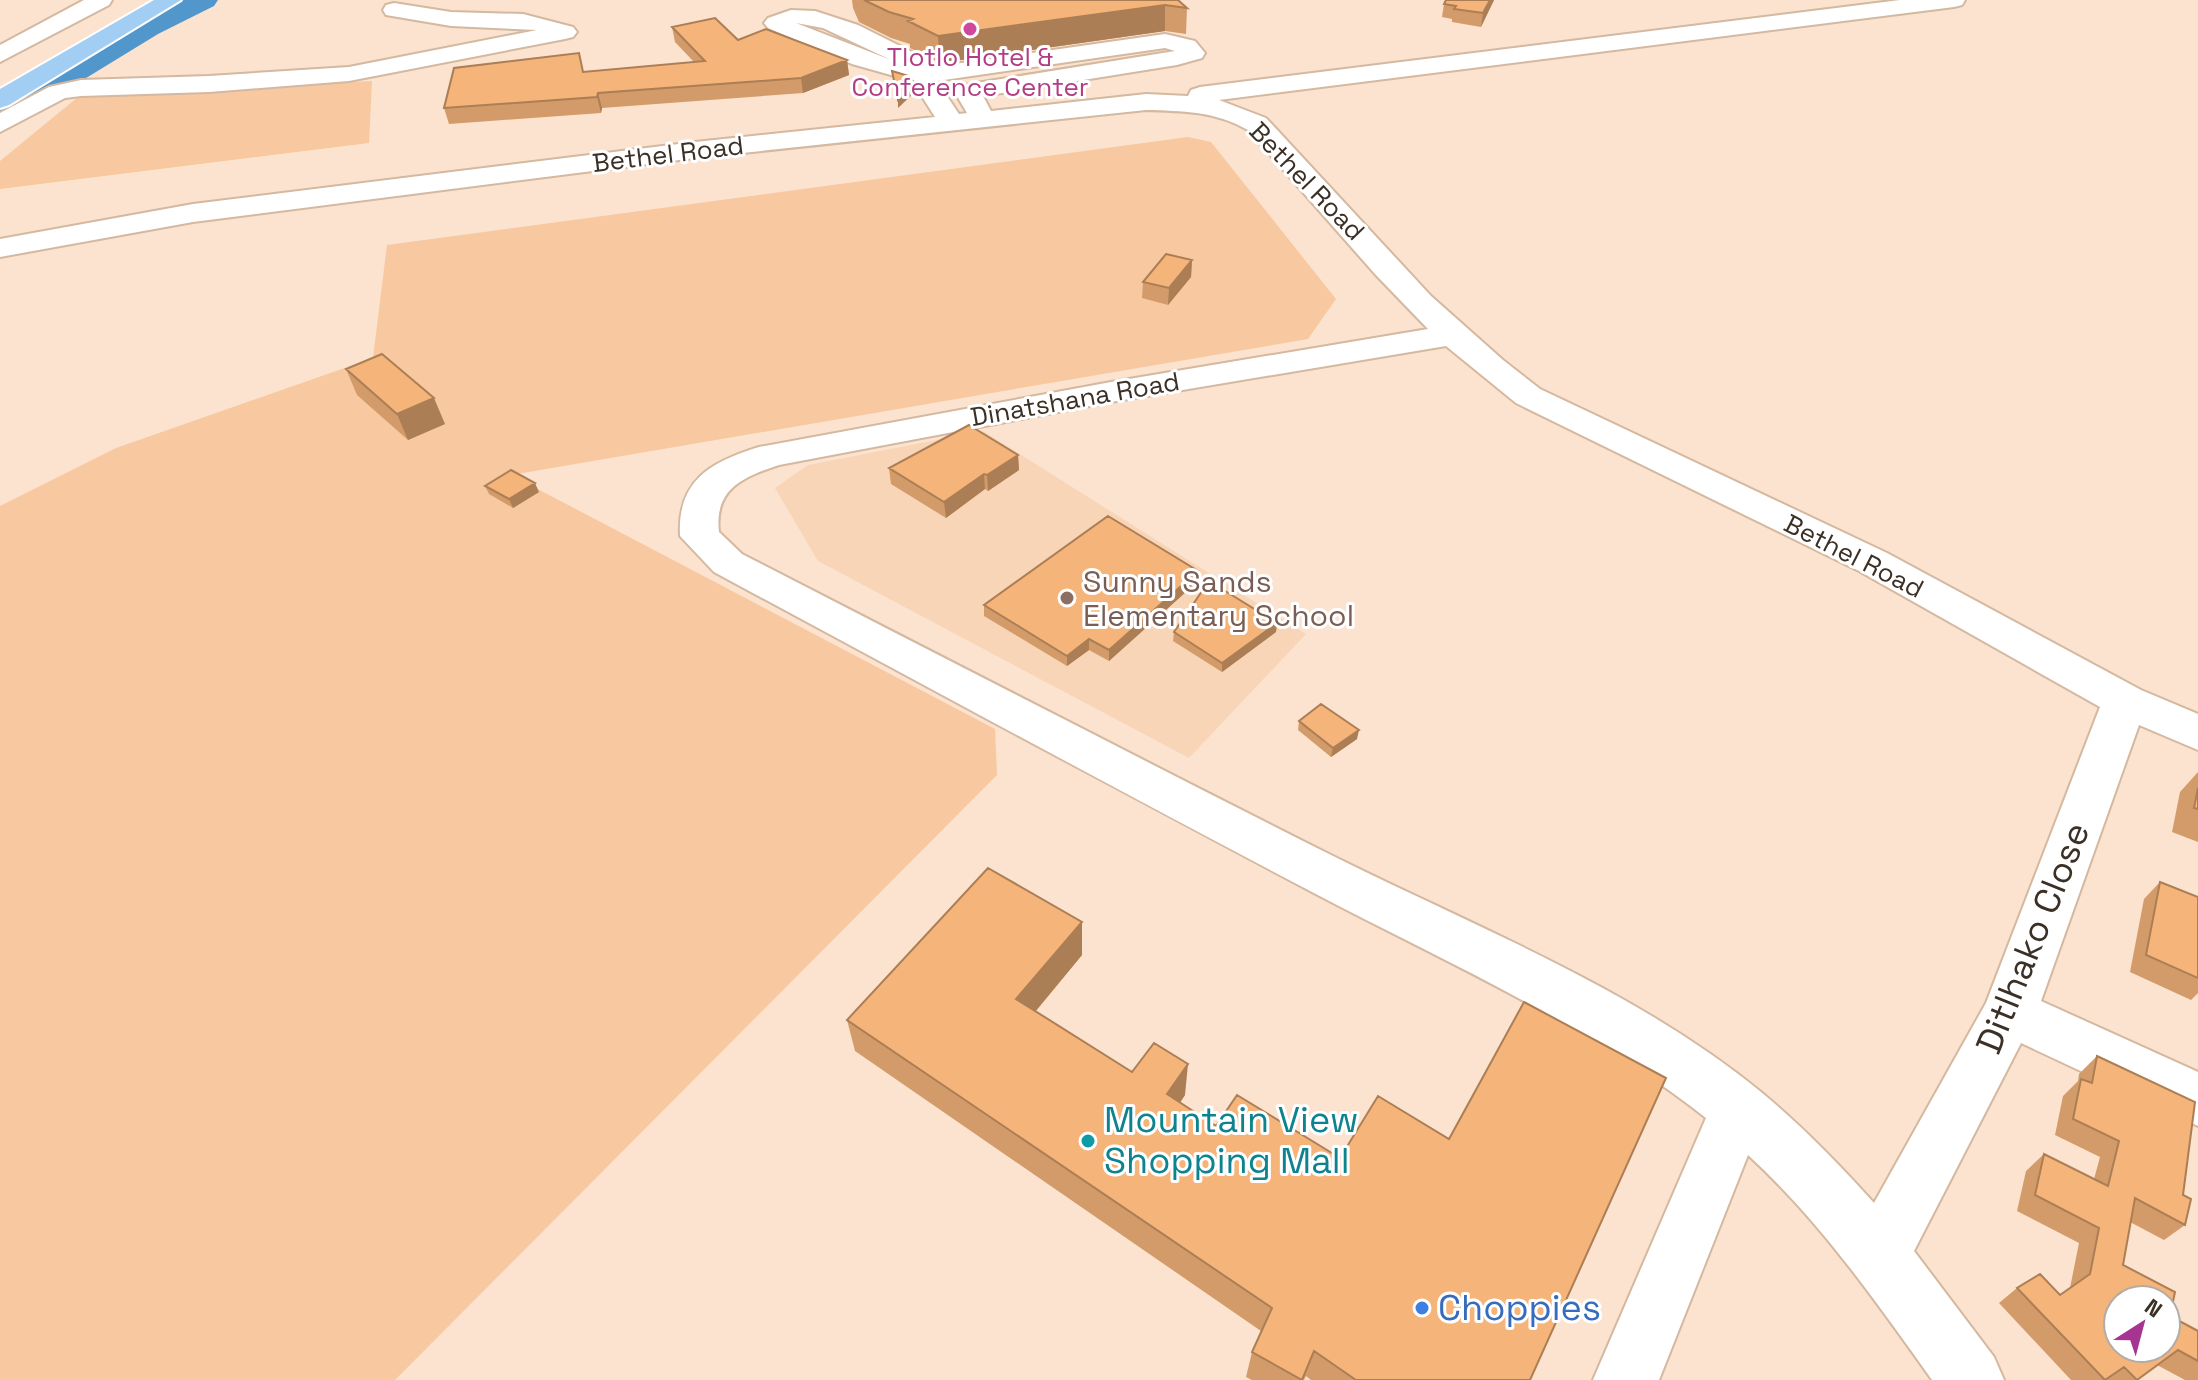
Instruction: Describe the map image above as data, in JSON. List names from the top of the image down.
{
  "streets": {
    "street": ["Bethel Road", "Dinatshana Road", "Ditlhako Close"]
  },
  "crossings": [
    ["Bethel Road", "Dinatshana Road"],
    ["Bethel Road", "Ditlhako Close"]
  ],
  "places": [
    "Tlotlo Hotel & Conference Center",
    "Sunny Sands Elementary School",
    "Mountain View Shopping Mall",
    "Choppies"
  ],
  "north": "top right"
}
